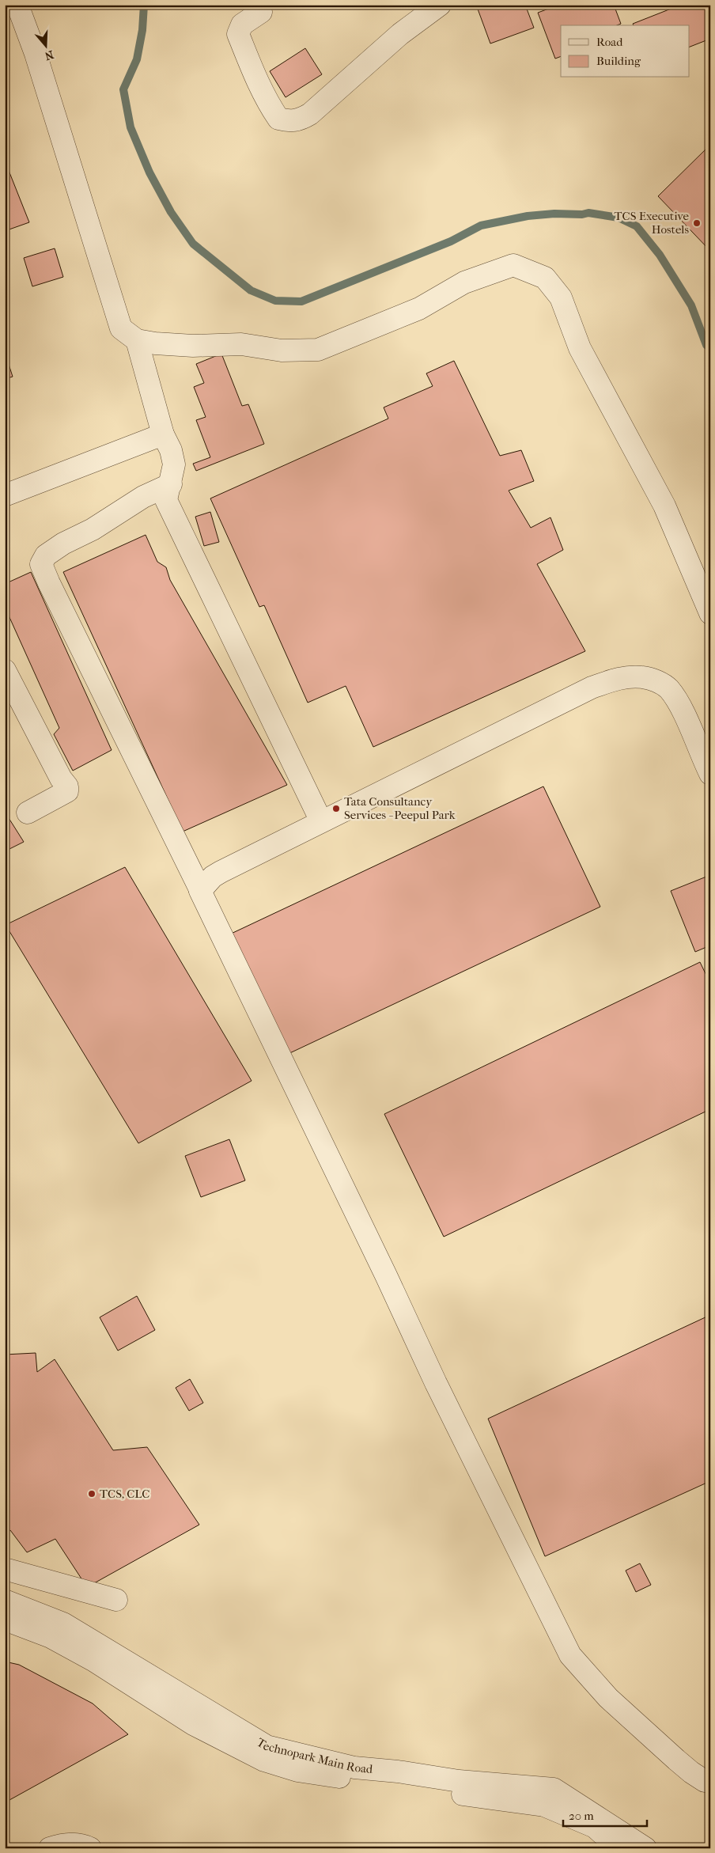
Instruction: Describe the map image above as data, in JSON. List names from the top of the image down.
{
  "streets": {
    "street": ["Technopark Main Road"]
  },
  "places": ["TCS Executive Hostels", "Tata Consultancy Services - Peepul Park", "TCS, CLC"],
  "legend": ["Road", "Building"],
  "scale_bar": "20 m",
  "north": "bottom"
}
